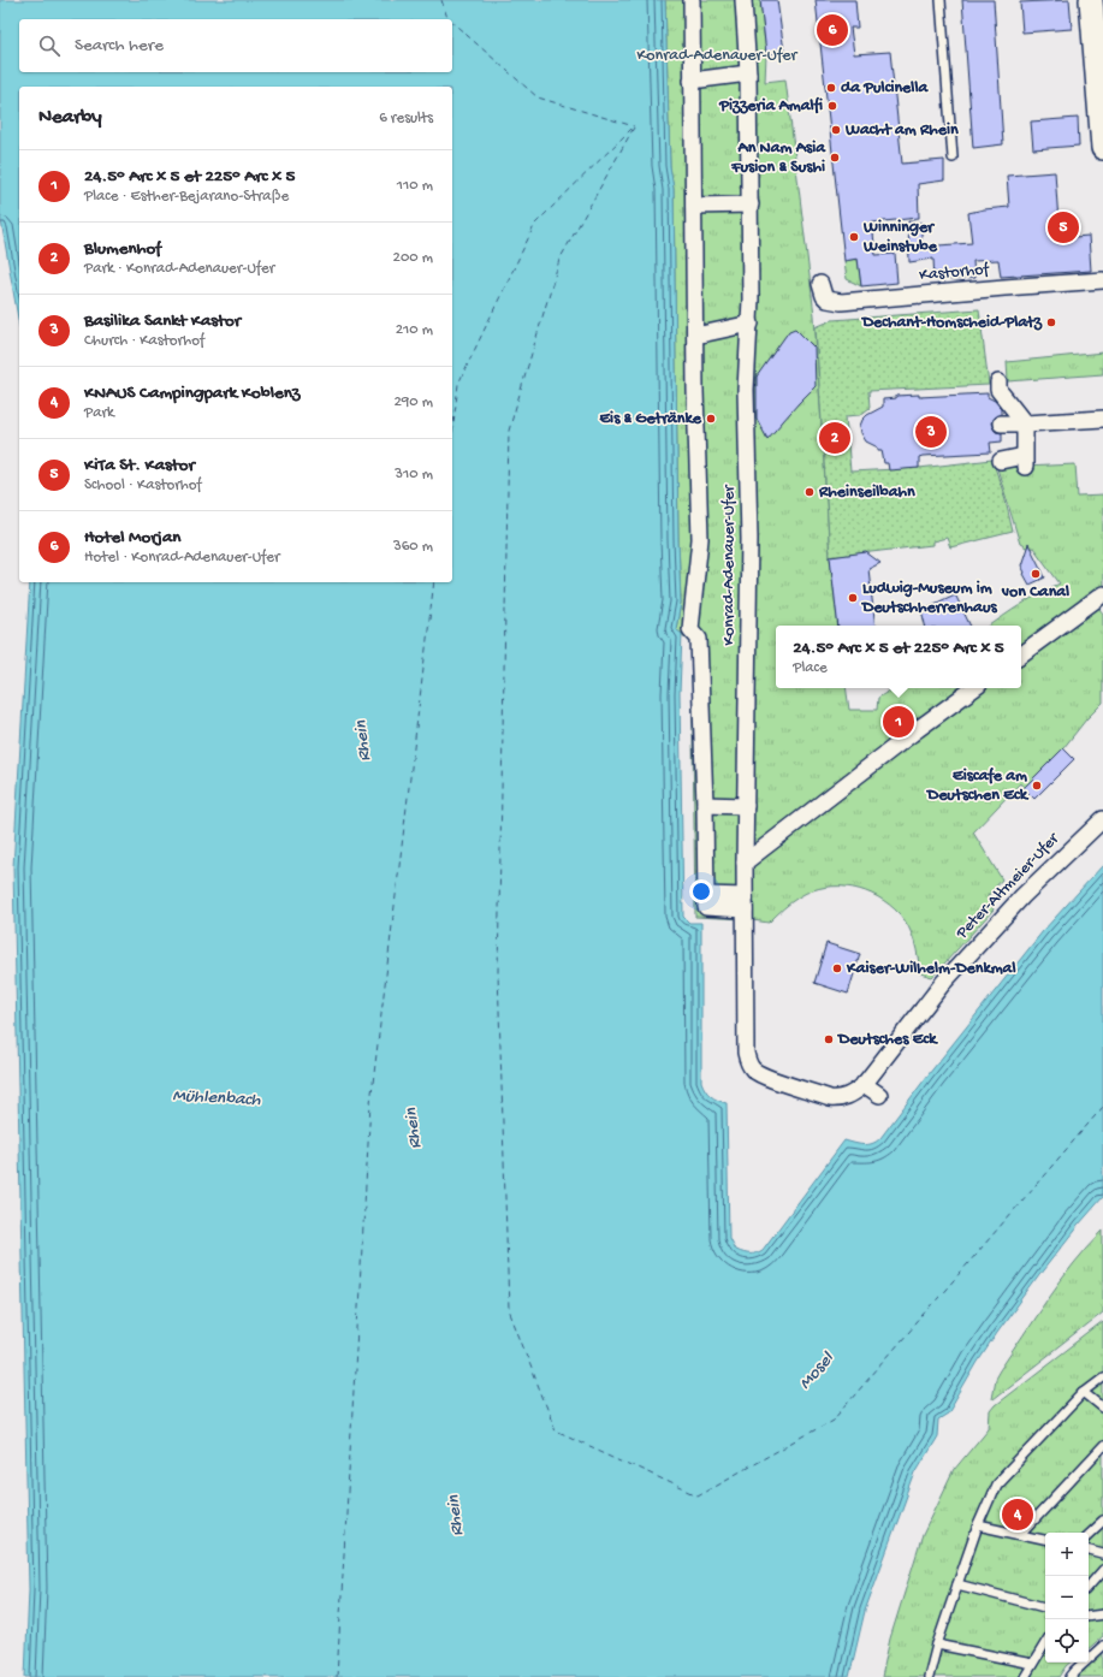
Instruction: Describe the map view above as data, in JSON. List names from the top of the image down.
{
  "streets": {
    "street": ["Kastorhof", "Konrad-Adenauer-Ufer", "Peter-Altmeier-Ufer"]
  },
  "crossings": [
    ["Konrad-Adenauer-Ufer", "Peter-Altmeier-Ufer"]
  ],
  "water": ["Rhein", "Mühlenbach", "Mosel"],
  "parks": ["Konrad-Adenauer-Ufer"],
  "places": [
    "da Pulcinella",
    "Pizzeria Amalfi",
    "Wacht am Rhein",
    "An Nam Asia Fusion & Sushi",
    "Winninger Weinstube",
    "Dechant-Homscheid-Platz",
    "Eis & Getränke",
    "Rheinseilbahn",
    "von Canal",
    "Ludwig-Museum im Deutschherrenhaus",
    "Eiscafe am Deutschen Eck",
    "Kaiser-Wilhelm-Denkmal",
    "Deutsches Eck"
  ],
  "page": {
    "pins": [
      "6",
      "5",
      "3",
      "2",
      "1",
      "4"
    ],
    "search": "Search here",
    "heading": ["Nearby", "6 results"],
    "list": [
      {
        "mark": "1",
        "name": "24.5° Arc x 5 et 225° Arc x 5",
        "note": "Place · Esther-Bejarano-Straße",
        "value": "110 m"
      },
      {
        "mark": "2",
        "name": "Blumenhof",
        "note": "Park · Konrad-Adenauer-Ufer",
        "value": "200 m"
      },
      {
        "mark": "3",
        "name": "Basilika Sankt Kastor",
        "note": "Church · Kastorhof",
        "value": "210 m"
      },
      {
        "mark": "4",
        "name": "KNAUS Campingpark Koblenz",
        "note": "Park",
        "value": "290 m"
      },
      {
        "mark": "5",
        "name": "KiTa St. Kastor",
        "note": "School · Kastorhof",
        "value": "310 m"
      },
      {
        "mark": "6",
        "name": "Hotel Morjan",
        "note": "Hotel · Konrad-Adenauer-Ufer",
        "value": "360 m"
      }
    ],
    "popup": ["24.5° Arc x 5 et 225° Arc x 5", "Place"],
    "map_buttons": ["+", "−"]
  }
}
